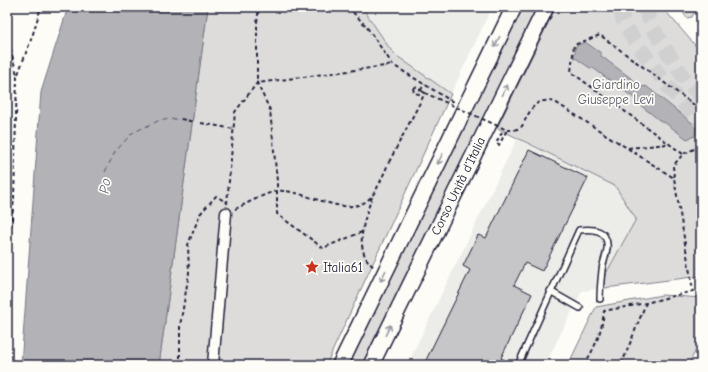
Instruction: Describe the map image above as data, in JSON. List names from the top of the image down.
{
  "streets": {
    "main road": ["Corso Unità d'Italia"]
  },
  "water": ["Po"],
  "parks": ["Giardino Giuseppe Levi"],
  "places": {
    "place": ["Italia61"]
  }
}
